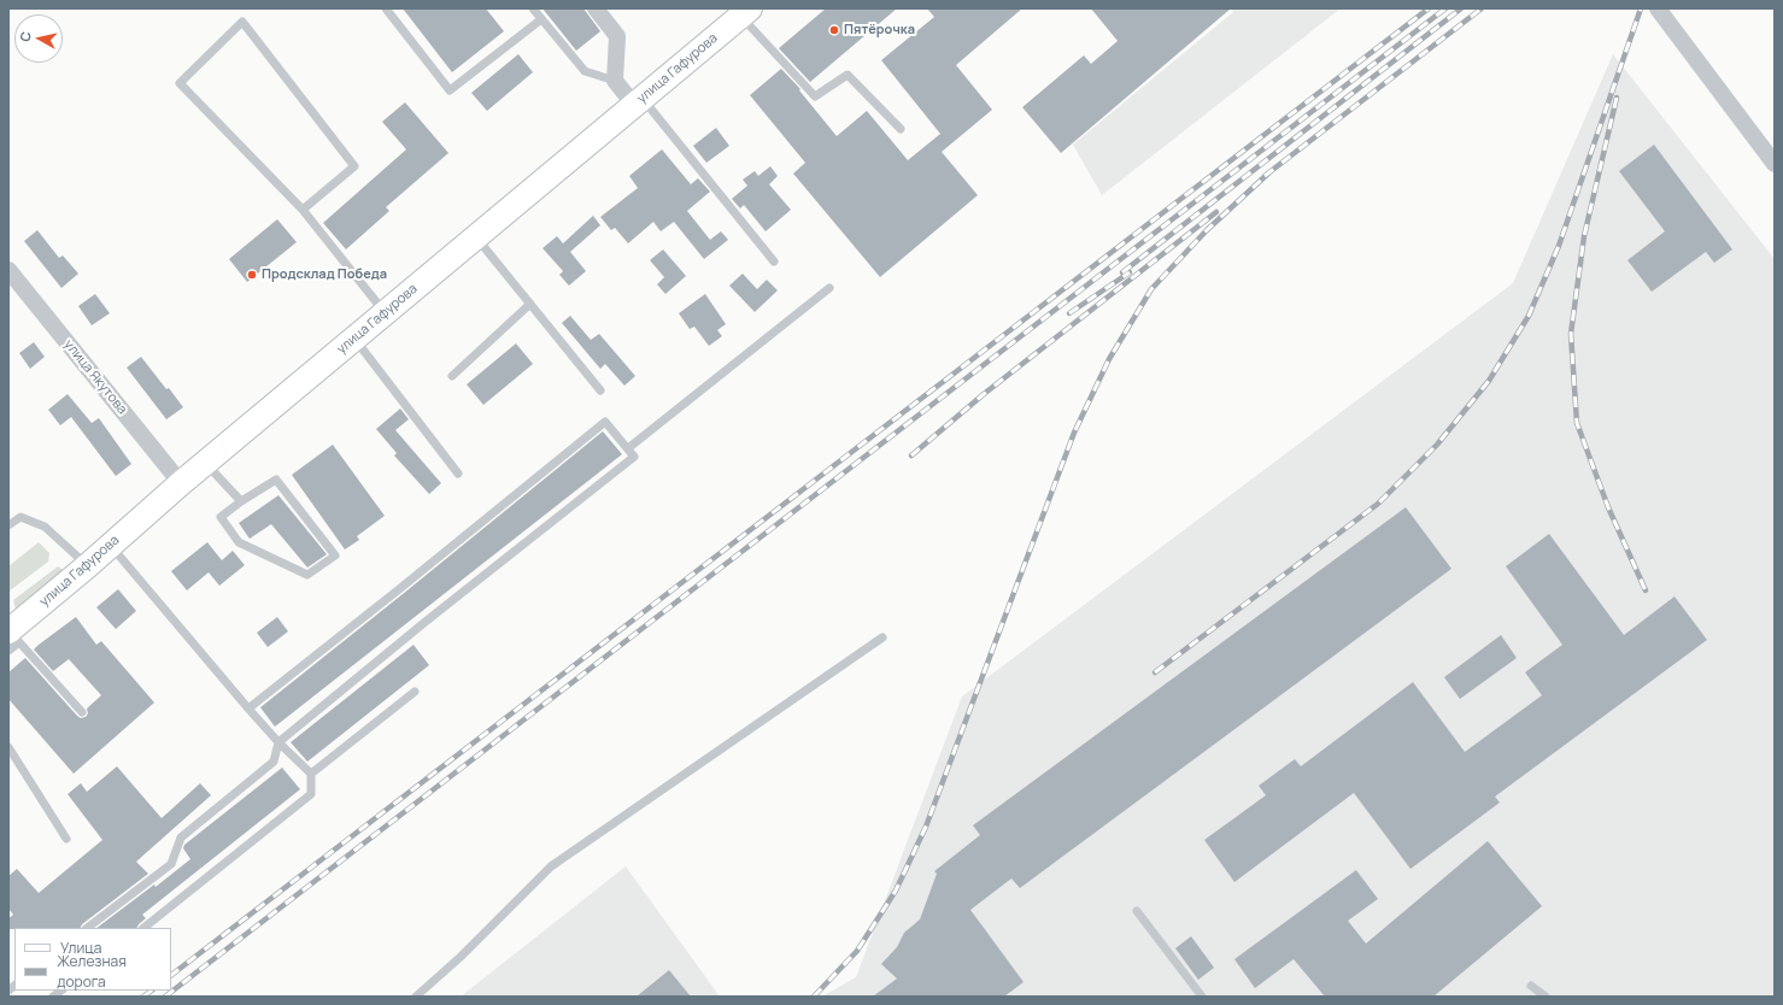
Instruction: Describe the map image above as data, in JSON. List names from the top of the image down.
{
  "streets": {
    "main road": ["улица Гафурова"],
    "street": ["улица Якутова"]
  },
  "crossings": [
    ["улица Гафурова", "улица Якутова"]
  ],
  "places": ["Пятёрочка", "Продсклад Победа"],
  "legend": ["Улица", "Железная дорога"],
  "north": "left"
}
